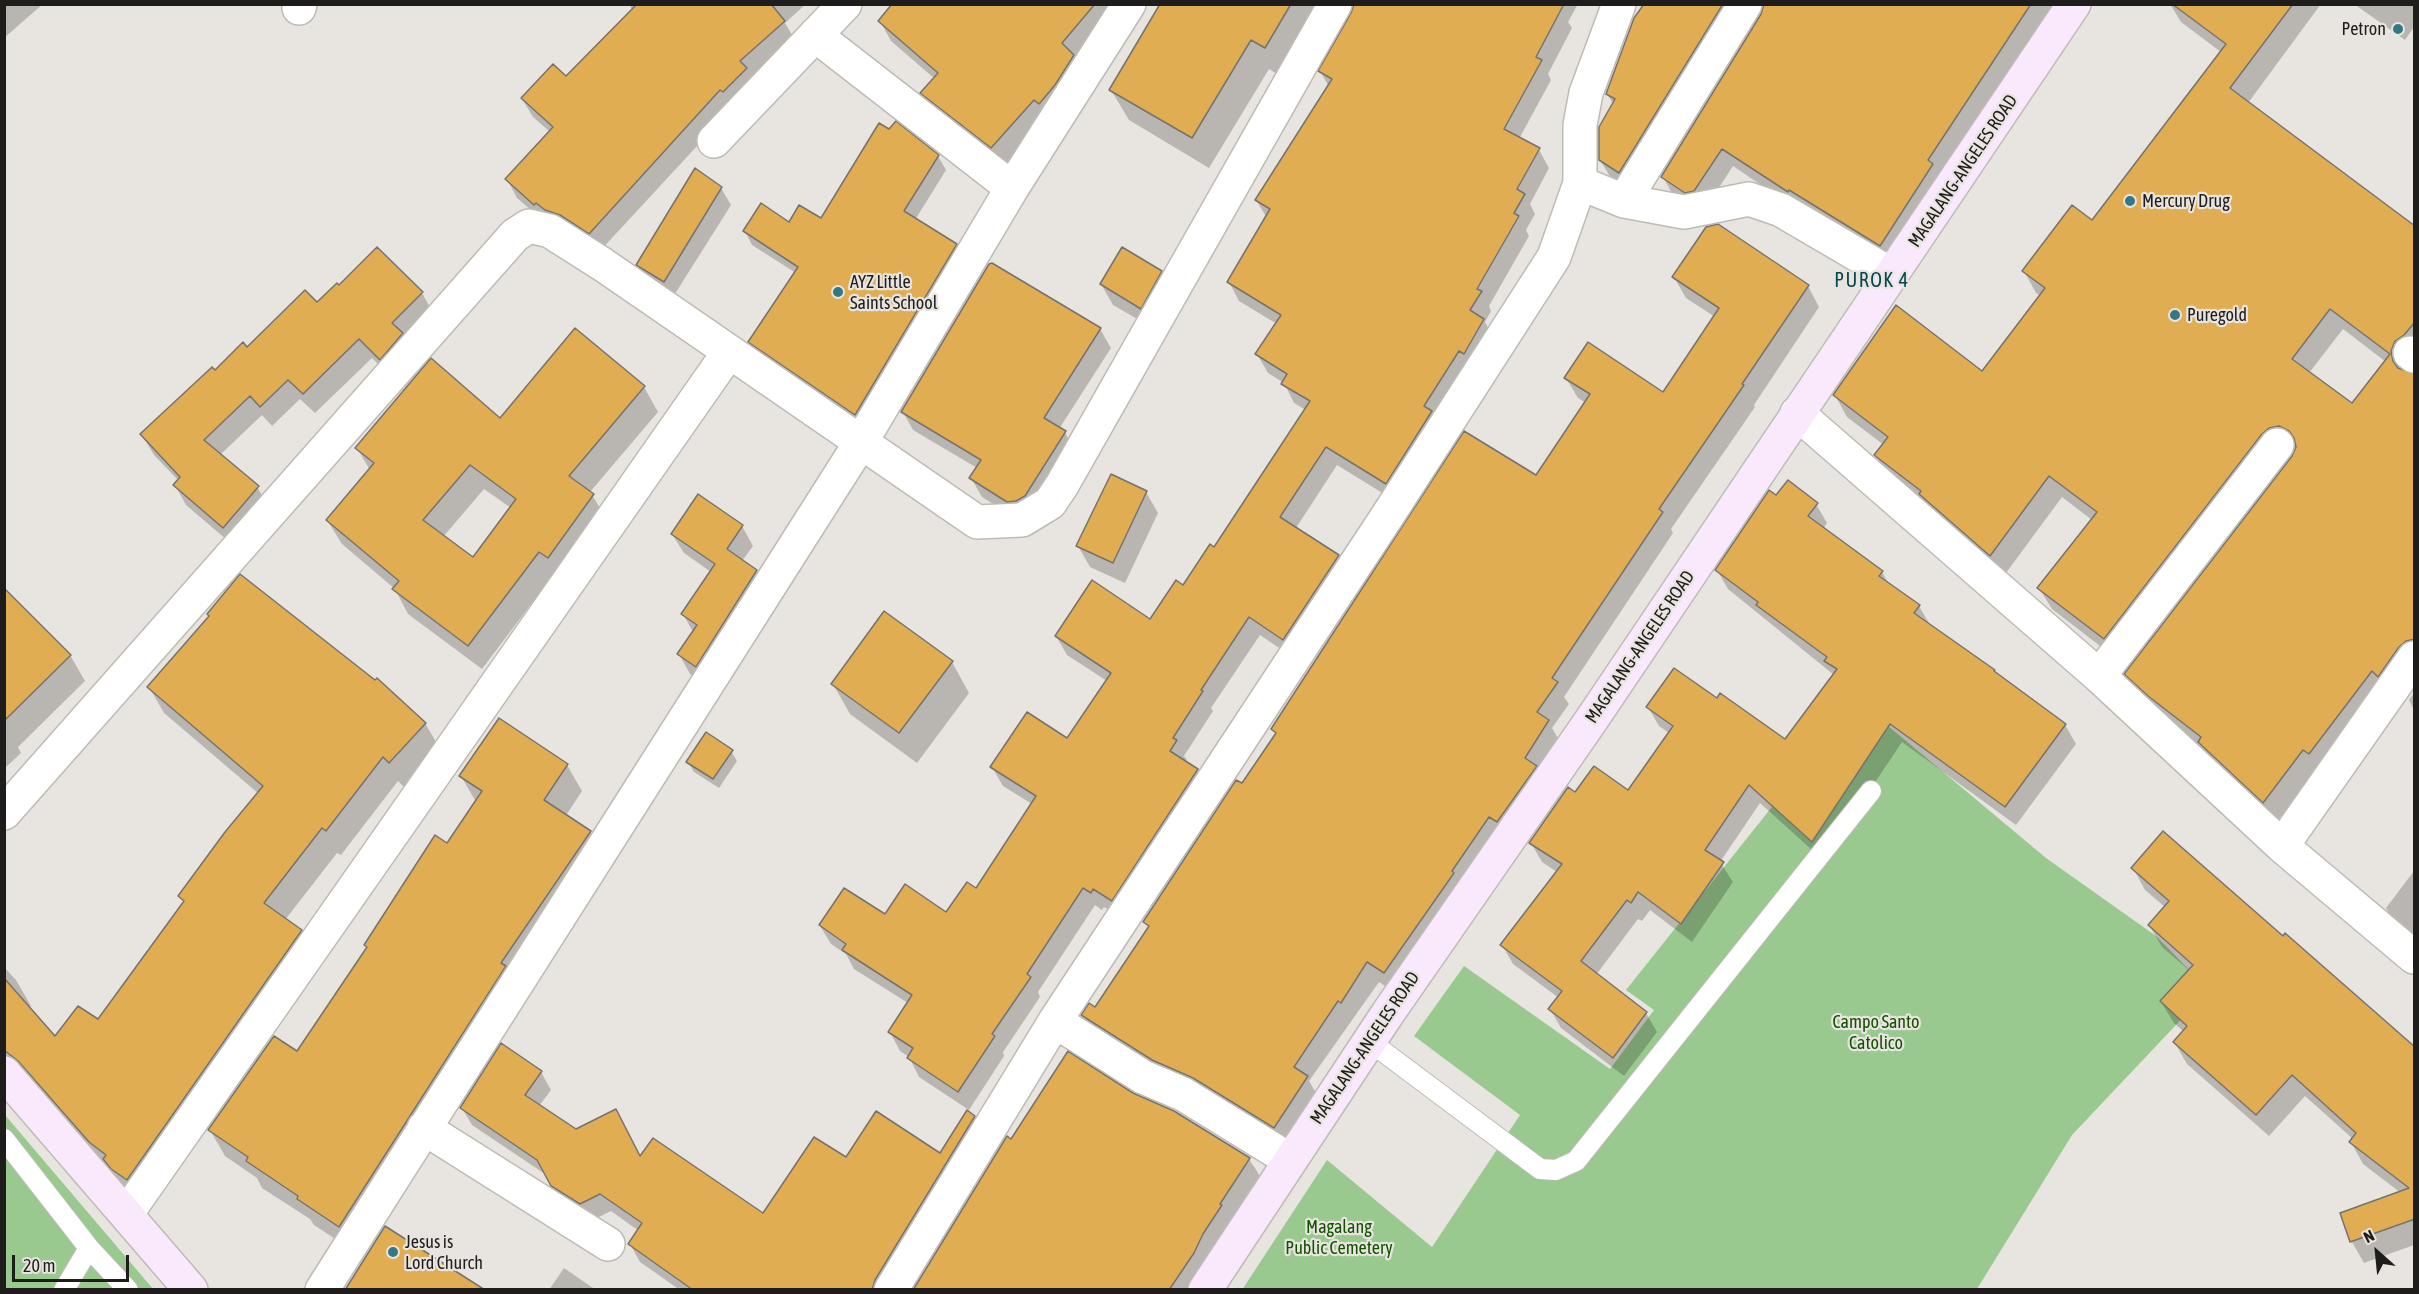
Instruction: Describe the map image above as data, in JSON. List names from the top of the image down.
{
  "streets": {
    "main road": ["MAGALANG-ANGELES ROAD"]
  },
  "districts": ["PUROK 4"],
  "parks": ["Campo Santo Catolico", "Magalang Public Cemetery"],
  "places": [
    "Petron",
    "Mercury Drug",
    "AYZ Little Saints School",
    "Puregold",
    "Jesus is Lord Church"
  ],
  "scale_bar": "20 m",
  "north": "top left"
}
